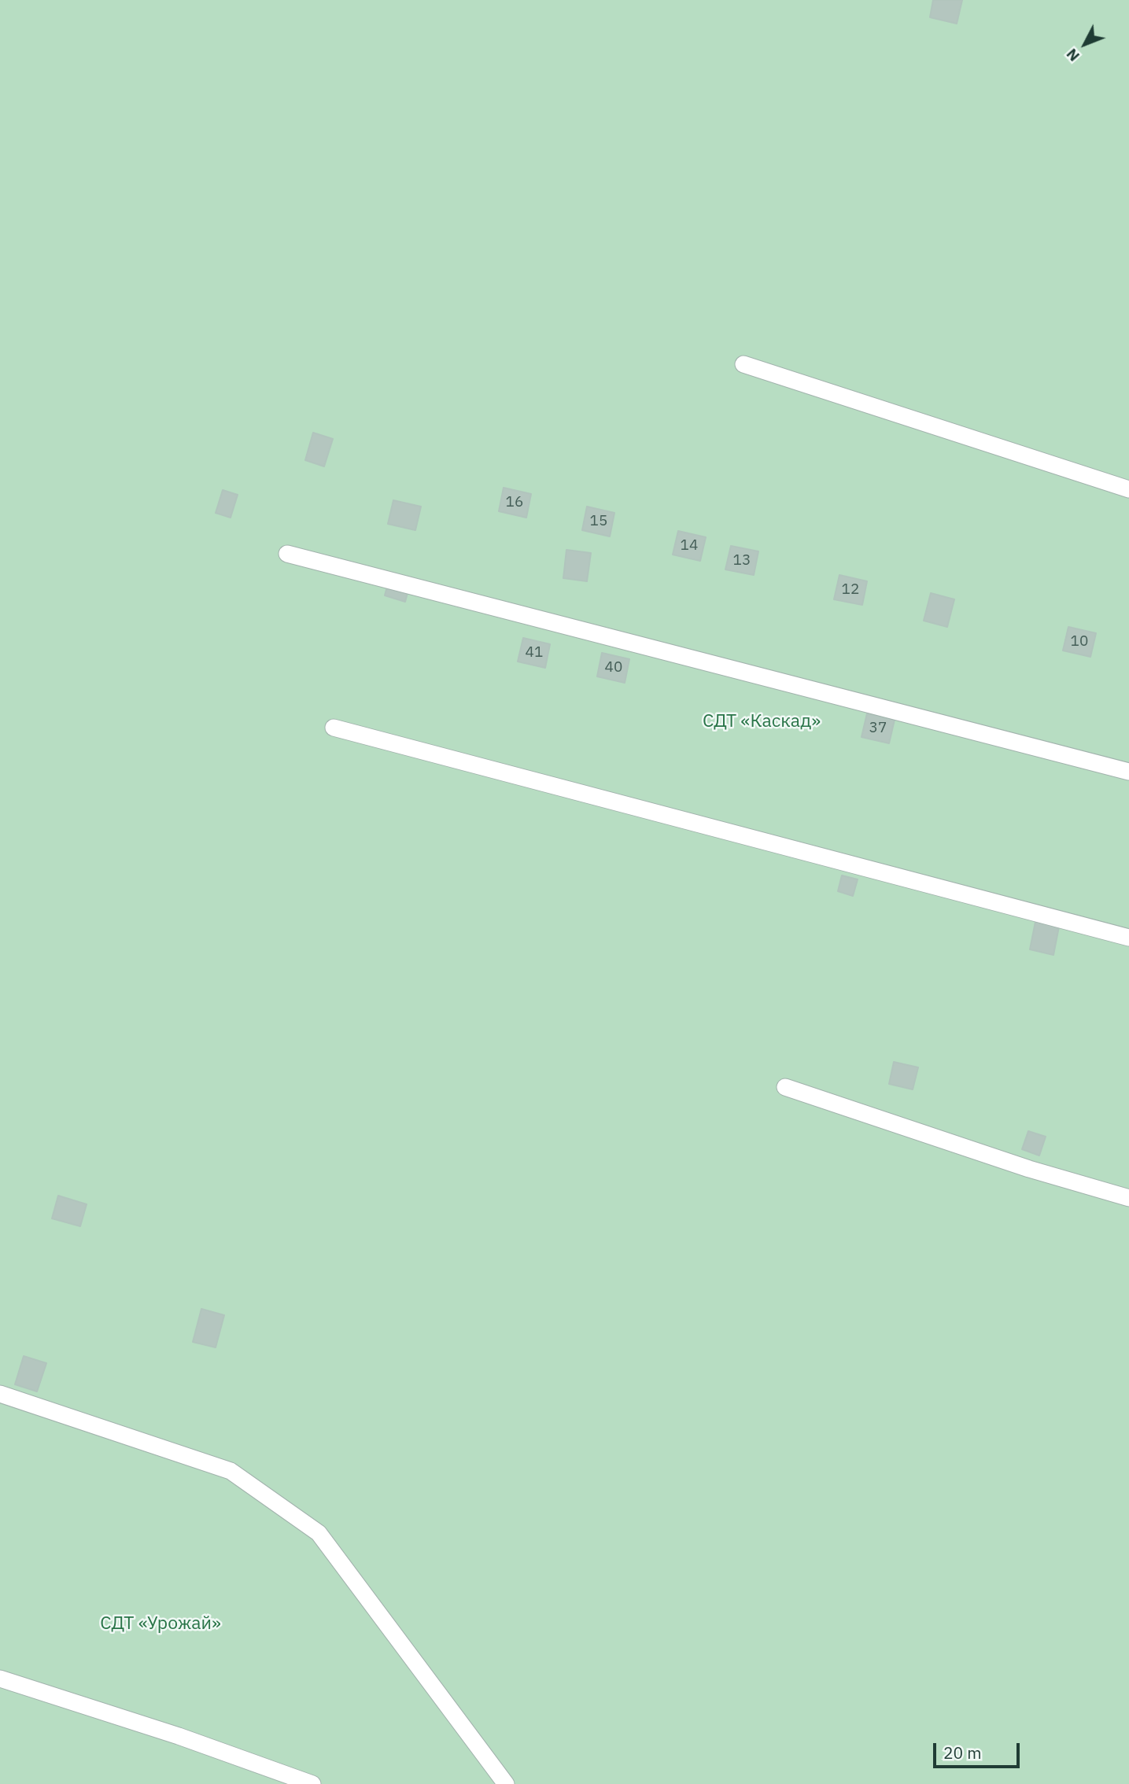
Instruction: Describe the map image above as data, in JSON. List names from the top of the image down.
{
  "parks": ["СДТ «Каскад»", "СДТ «Урожай»"],
  "house_numbers": [
    "16",
    "15",
    "14",
    "13",
    "12",
    "10",
    "41",
    "40",
    "37"
  ],
  "scale_bar": "20 m",
  "north": "bottom left"
}
